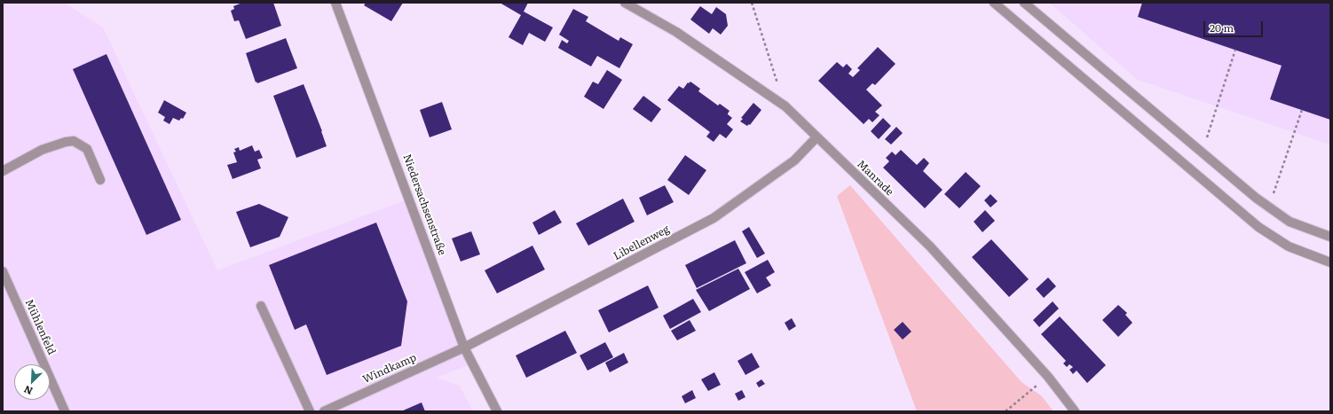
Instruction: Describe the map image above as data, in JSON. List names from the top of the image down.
{
  "streets": {
    "street": [
      "Manrade",
      "Niedersachsenstraße",
      "Libellenweg",
      "Mühlenfeld",
      "Windkamp"
    ]
  },
  "crossings": [
    ["Manrade", "Libellenweg"],
    ["Niedersachsenstraße", "Libellenweg"],
    ["Niedersachsenstraße", "Windkamp"],
    ["Libellenweg", "Windkamp"]
  ],
  "scale_bar": "20 m",
  "north": "bottom left"
}
